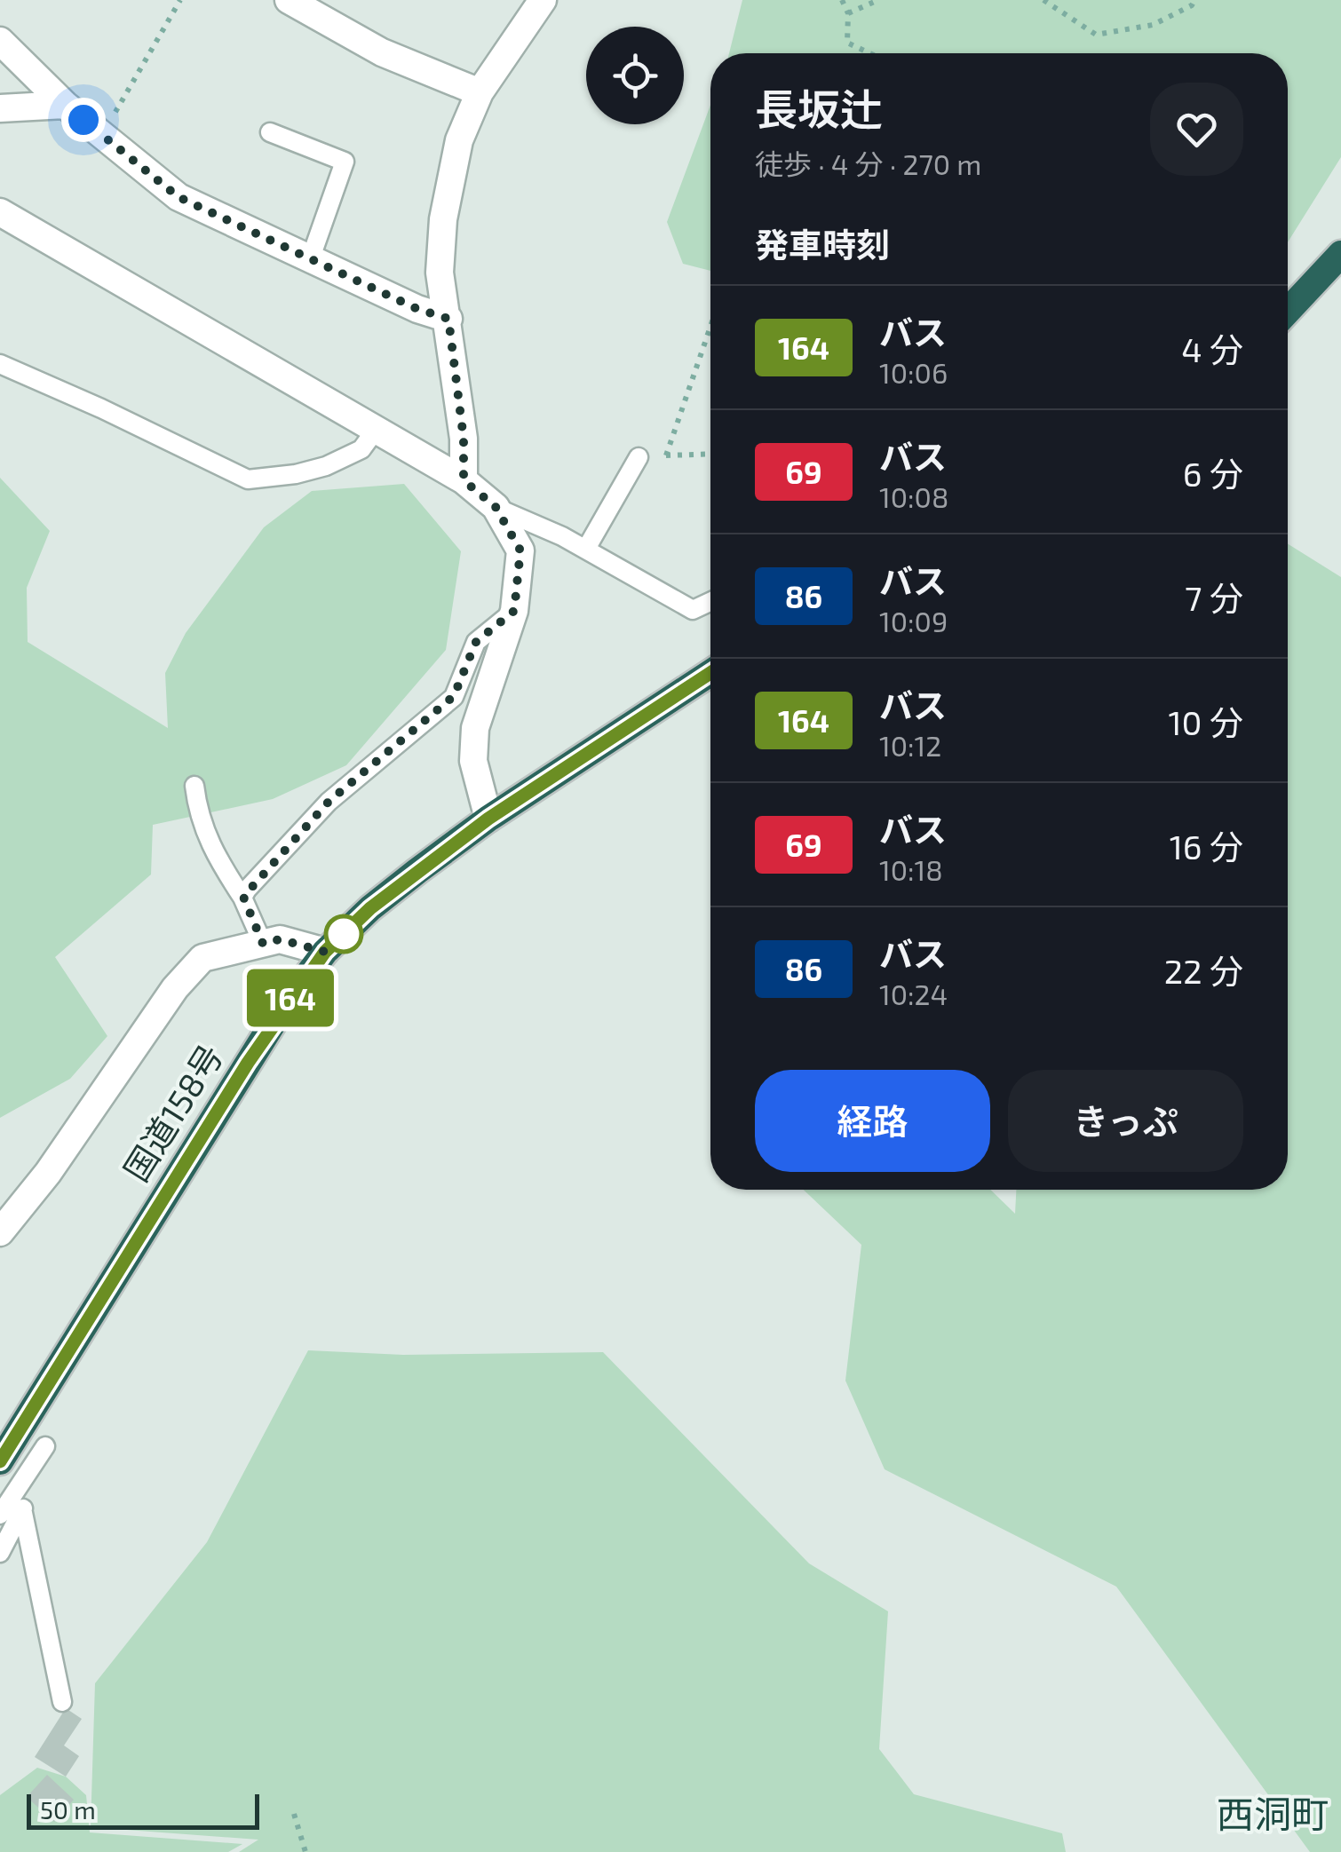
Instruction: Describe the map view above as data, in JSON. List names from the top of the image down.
{
  "streets": {
    "highway": ["国道158号"]
  },
  "districts": ["西洞町"],
  "lines": ["bus line 164"],
  "scale_bar": "50 m",
  "page": {
    "on_map": "164",
    "heading": [
      ["長坂辻", "徒歩 · 4 分 · 270 m"],
      "発車時刻"
    ],
    "list": [
      {
        "mark": "164",
        "name": "バス",
        "note": "10:06",
        "value": "4 分"
      },
      {
        "mark": "69",
        "name": "バス",
        "note": "10:08",
        "value": "6 分"
      },
      {
        "mark": "86",
        "name": "バス",
        "note": "10:09",
        "value": "7 分"
      },
      {
        "mark": "164",
        "name": "バス",
        "note": "10:12",
        "value": "10 分"
      },
      {
        "mark": "69",
        "name": "バス",
        "note": "10:18",
        "value": "16 分"
      },
      {
        "mark": "86",
        "name": "バス",
        "note": "10:24",
        "value": "22 分"
      }
    ],
    "buttons": ["経路", "きっぷ"],
    "scale": "50 m"
  }
}
